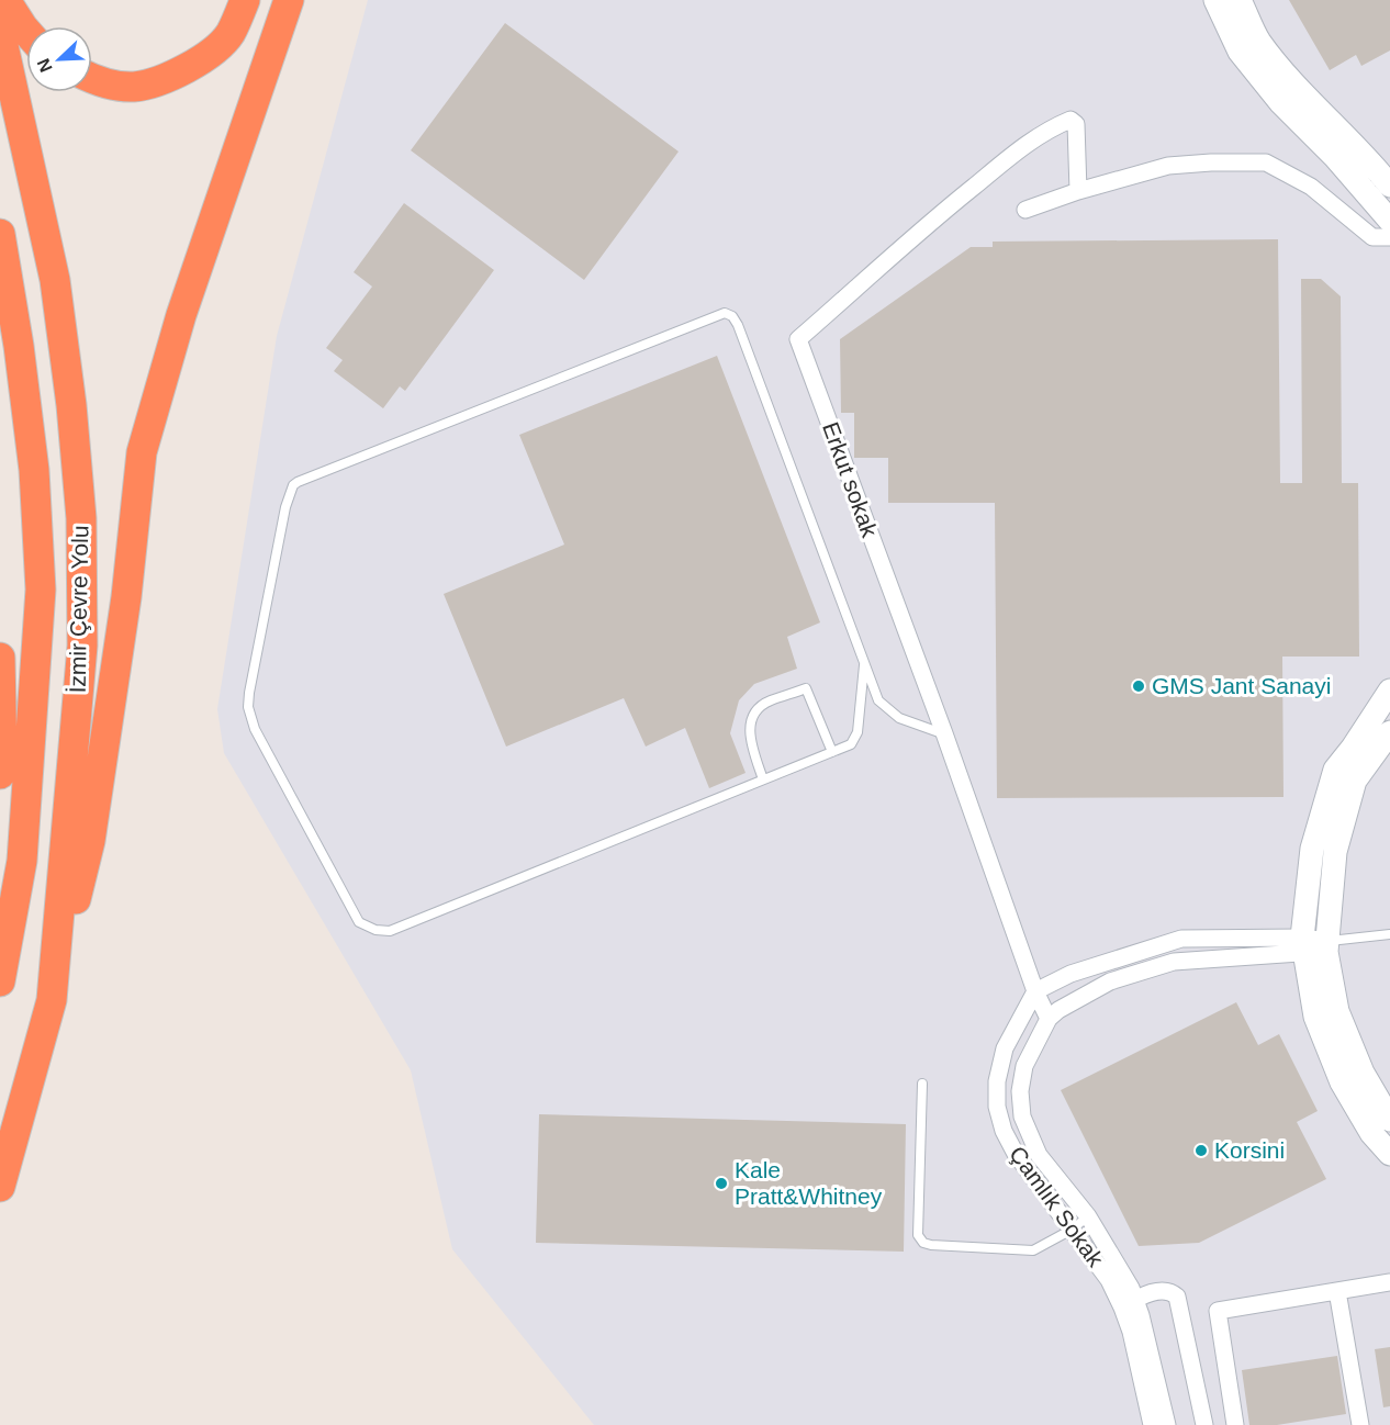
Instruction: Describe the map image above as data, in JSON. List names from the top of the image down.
{
  "streets": {
    "highway": ["İzmir Çevre Yolu"],
    "street": ["Erkut sokak", "Çamlık Sokak"]
  },
  "crossings": [
    ["Erkut sokak", "Çamlık Sokak"]
  ],
  "places": ["GMS Jant Sanayi", "Korsini", "Kale Pratt&Whitney"],
  "north": "bottom left"
}
